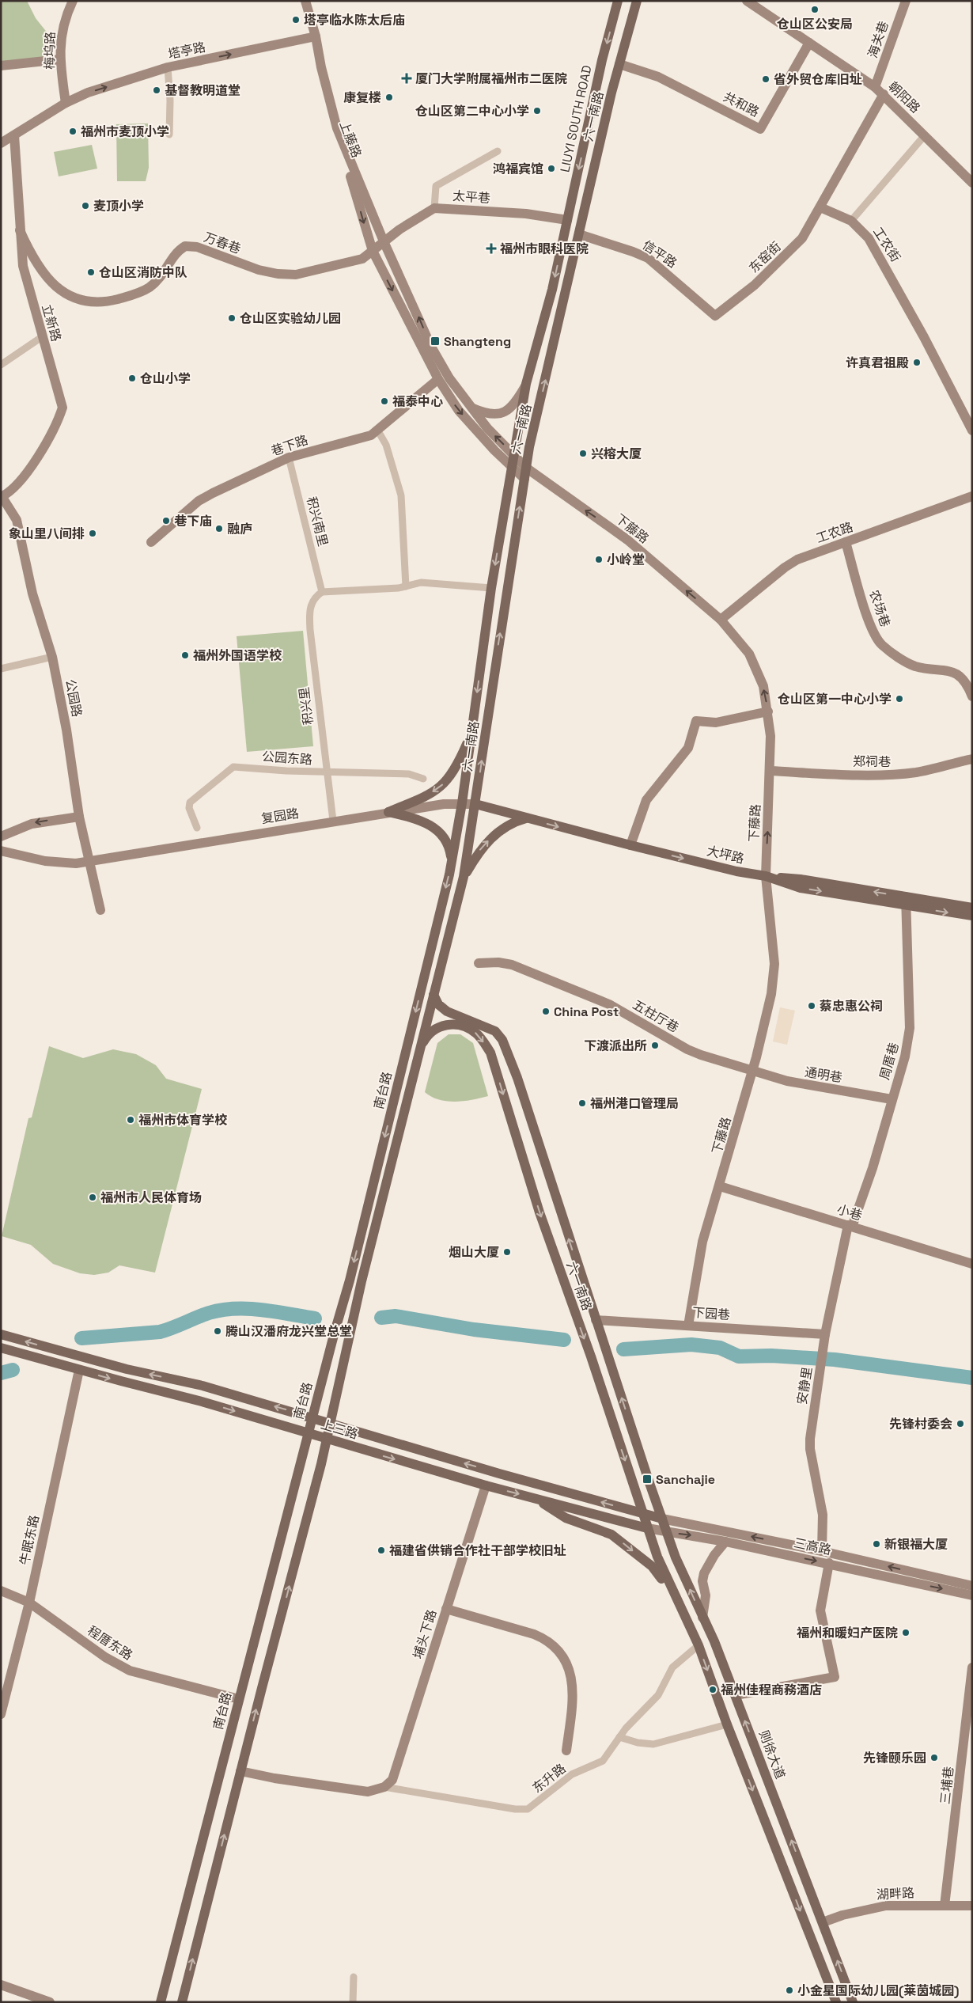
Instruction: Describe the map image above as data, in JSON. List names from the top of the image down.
{
  "streets": {
    "main road": [
      "六一南路",
      "LIUYI SOUTH ROAD",
      "大坪路",
      "南台路",
      "上三路",
      "则徐大道"
    ],
    "street": [
      "海关巷",
      "梅坞路",
      "塔亭路",
      "朝阳路",
      "共和路",
      "上藤路",
      "太平巷",
      "万春巷",
      "工农街",
      "信平路",
      "东窑街",
      "立新路",
      "巷下路",
      "积兴南里",
      "下藤路",
      "工农路",
      "农场巷",
      "公园路",
      "积兴里",
      "公园东路",
      "郑祠巷",
      "复园路",
      "五柱厅巷",
      "周厝巷",
      "通明巷",
      "小巷",
      "下园巷",
      "安静里",
      "牛眠东路",
      "三高路",
      "埔头下路",
      "程厝东路",
      "东升路",
      "三埔巷",
      "湖畔路"
    ]
  },
  "crossings": [
    ["海关巷", "朝阳路"],
    ["梅坞路", "塔亭路"],
    ["塔亭路", "上藤路"],
    ["塔亭路", "立新路"],
    ["塔亭路", "下藤路"],
    ["朝阳路", "共和路"],
    ["共和路", "六一南路"],
    ["六一南路", "LIUYI SOUTH ROAD"],
    ["六一南路", "上藤路"],
    ["六一南路", "太平巷"],
    ["六一南路", "信平路"],
    ["六一南路", "下藤路"],
    ["六一南路", "复园路"],
    ["六一南路", "大坪路"],
    ["六一南路", "南台路"],
    ["六一南路", "下园巷"],
    ["六一南路", "上三路"],
    ["六一南路", "三高路"],
    ["六一南路", "则徐大道"],
    ["LIUYI SOUTH ROAD", "太平巷"],
    ["上藤路", "太平巷"],
    ["上藤路", "万春巷"],
    ["上藤路", "巷下路"],
    ["上藤路", "下藤路"],
    ["太平巷", "万春巷"],
    ["太平巷", "下藤路"],
    ["万春巷", "立新路"],
    ["工农街", "东窑街"],
    ["信平路", "东窑街"],
    ["立新路", "公园路"],
    ["巷下路", "积兴南里"],
    ["积兴南里", "积兴里"],
    ["下藤路", "工农路"],
    ["下藤路", "郑祠巷"],
    ["下藤路", "大坪路"],
    ["下藤路", "五柱厅巷"],
    ["下藤路", "通明巷"],
    ["下藤路", "小巷"],
    ["下藤路", "下园巷"],
    ["工农路", "农场巷"],
    ["公园路", "复园路"],
    ["积兴里", "公园东路"],
    ["积兴里", "复园路"],
    ["复园路", "大坪路"],
    ["复园路", "南台路"],
    ["大坪路", "周厝巷"],
    ["大坪路", "南台路"],
    ["五柱厅巷", "通明巷"],
    ["周厝巷", "通明巷"],
    ["周厝巷", "小巷"],
    ["周厝巷", "安静里"],
    ["南台路", "上三路"],
    ["南台路", "程厝东路"],
    ["小巷", "安静里"],
    ["下园巷", "安静里"],
    ["安静里", "三高路"],
    ["上三路", "牛眠东路"],
    ["上三路", "三高路"],
    ["上三路", "埔头下路"],
    ["上三路", "则徐大道"],
    ["牛眠东路", "程厝东路"],
    ["三高路", "则徐大道"],
    ["埔头下路", "东升路"],
    ["则徐大道", "湖畔路"],
    ["三埔巷", "湖畔路"]
  ],
  "one_way": [
    "塔亭路",
    "LIUYI SOUTH ROAD",
    "上藤路",
    "下藤路",
    "大坪路"
  ],
  "places": {
    "other": [
      "仓山区公安局",
      "塔亭临水陈太后庙",
      "省外贸仓库旧址",
      "基督教明道堂",
      "康复楼",
      "仓山区第二中心小学",
      "福州市麦顶小学",
      "鸿福宾馆",
      "麦顶小学",
      "仓山区消防中队",
      "仓山区实验幼儿园",
      "许真君祖殿",
      "仓山小学",
      "福泰中心",
      "兴榕大厦",
      "巷下庙",
      "融庐",
      "象山里八间排",
      "小岭堂",
      "福州外国语学校",
      "仓山区第一中心小学",
      "蔡忠惠公祠",
      "China Post",
      "下渡派出所",
      "福州港口管理局",
      "福州市体育学校",
      "福州市人民体育场",
      "烟山大厦",
      "腾山汉潘府龙兴堂总堂",
      "先锋村委会",
      "新银福大厦",
      "福建省供销合作社干部学校旧址",
      "福州和暖妇产医院",
      "福州佳程商務酒店",
      "先锋颐乐园",
      "小金星国际幼儿园(莱茵城园)"
    ],
    "health": ["厦门大学附属福州市二医院", "福州市眼科医院"],
    "transit": ["Shangteng", "Sanchajie"]
  }
}
